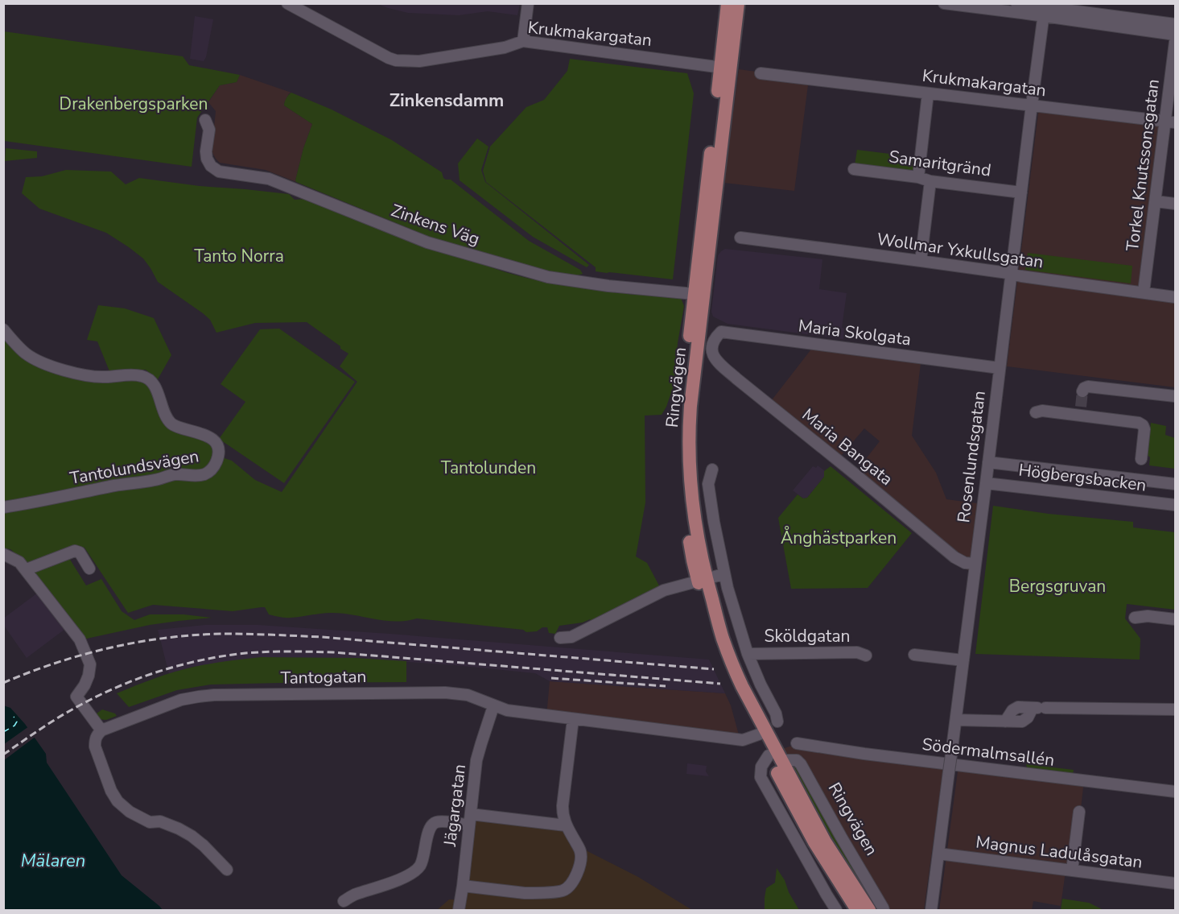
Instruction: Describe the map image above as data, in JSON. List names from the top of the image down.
{
  "streets": {
    "main road": ["Ringvägen"],
    "street": [
      "Krukmakargatan",
      "Samaritgränd",
      "Torkel Knutssonsgatan",
      "Zinkens Väg",
      "Wollmar Yxkullsgatan",
      "Maria Skolgata",
      "Maria Bangata",
      "Rosenlundsgatan",
      "Tantolundsvägen",
      "Högbergsbacken",
      "Sköldgatan",
      "Tantogatan",
      "Södermalmsallén",
      "Jägargatan",
      "Magnus Ladulåsgatan"
    ]
  },
  "crossings": [
    ["Krukmakargatan", "Torkel Knutssonsgatan"],
    ["Krukmakargatan", "Ringvägen"],
    ["Krukmakargatan", "Rosenlundsgatan"],
    ["Samaritgränd", "Rosenlundsgatan"],
    ["Torkel Knutssonsgatan", "Wollmar Yxkullsgatan"],
    ["Zinkens Väg", "Ringvägen"],
    ["Wollmar Yxkullsgatan", "Rosenlundsgatan"],
    ["Maria Skolgata", "Maria Bangata"],
    ["Maria Skolgata", "Rosenlundsgatan"],
    ["Ringvägen", "Tantogatan"],
    ["Maria Bangata", "Rosenlundsgatan"],
    ["Rosenlundsgatan", "Högbergsbacken"],
    ["Rosenlundsgatan", "Magnus Ladulåsgatan"],
    ["Tantogatan", "Jägargatan"]
  ],
  "districts": ["Zinkensdamm"],
  "water": ["Mälaren"],
  "parks": [
    "Drakenbergsparken",
    "Tanto Norra",
    "Tantolunden",
    "Ånghästparken",
    "Bergsgruvan"
  ]
}
